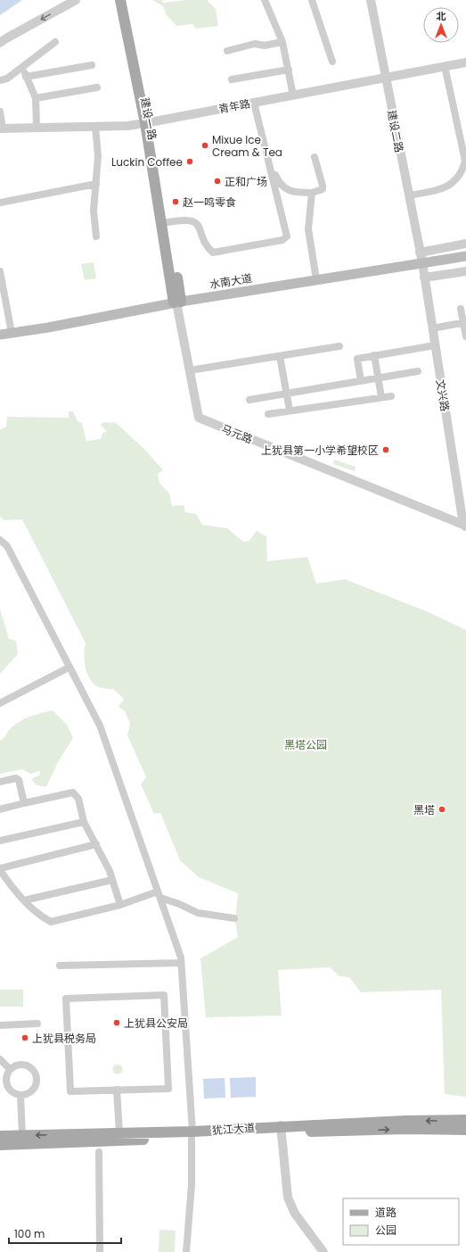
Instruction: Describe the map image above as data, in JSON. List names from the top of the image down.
{
  "streets": {
    "main road": ["建设一路", "水南大道", "犹江大道"],
    "street": [
      "青年路",
      "建设二路",
      "文兴路",
      "马元路"
    ]
  },
  "crossings": [
    ["青年路", "建设一路"],
    ["青年路", "建设二路"],
    ["建设一路", "水南大道"],
    ["建设一路", "马元路"],
    ["建设二路", "水南大道"],
    ["建设二路", "文兴路"],
    ["水南大道", "文兴路"],
    ["水南大道", "马元路"],
    ["文兴路", "马元路"]
  ],
  "parks": ["黑塔公园"],
  "places": [
    "Mixue Ice Cream & Tea",
    "Luckin Coffee",
    "正和广场",
    "赵一鸣零食",
    "上犹县第一小学希望校区",
    "黑塔",
    "上犹县公安局",
    "上犹县税务局"
  ],
  "legend": ["道路", "公园"],
  "scale_bar": "100 m",
  "north": "top"
}
